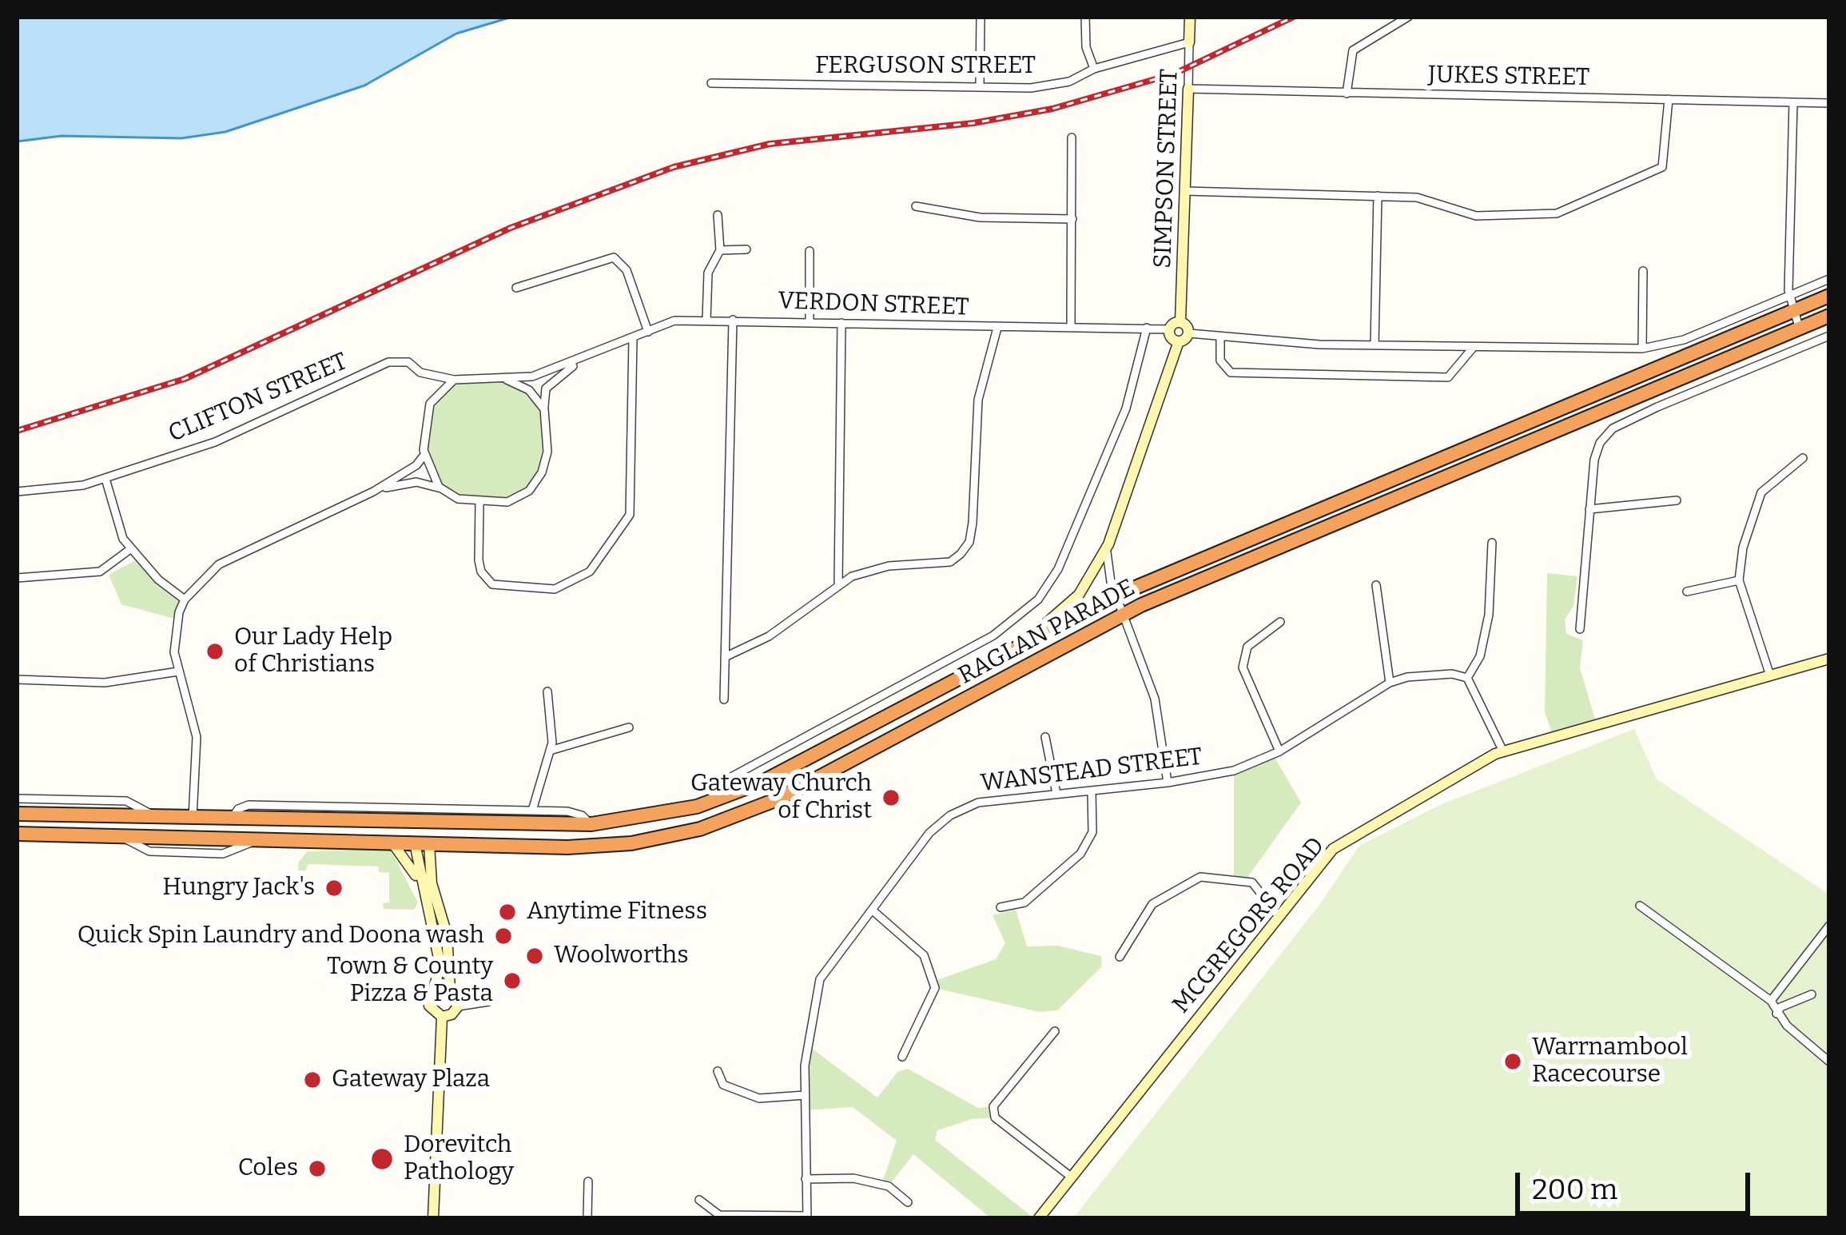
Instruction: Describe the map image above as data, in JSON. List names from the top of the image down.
{
  "streets": {
    "highway": ["RAGLAN PARADE"],
    "street": [
      "FERGUSON STREET",
      "JUKES STREET",
      "SIMPSON STREET",
      "VERDON STREET",
      "CLIFTON STREET",
      "WANSTEAD STREET",
      "MCGREGORS ROAD"
    ]
  },
  "crossings": [
    ["FERGUSON STREET", "SIMPSON STREET"],
    ["JUKES STREET", "SIMPSON STREET"],
    ["VERDON STREET", "CLIFTON STREET"],
    ["VERDON STREET", "RAGLAN PARADE"]
  ],
  "places": [
    "Our Lady Help of Christians",
    "Gateway Church of Christ",
    "Hungry Jack's",
    "Anytime Fitness",
    "Quick Spin Laundry and Doona wash",
    "Woolworths",
    "Town & County Pizza & Pasta",
    "Warrnambool Racecourse",
    "Gateway Plaza",
    "Dorevitch Pathology",
    "Coles"
  ],
  "scale_bar": "200 m"
}
